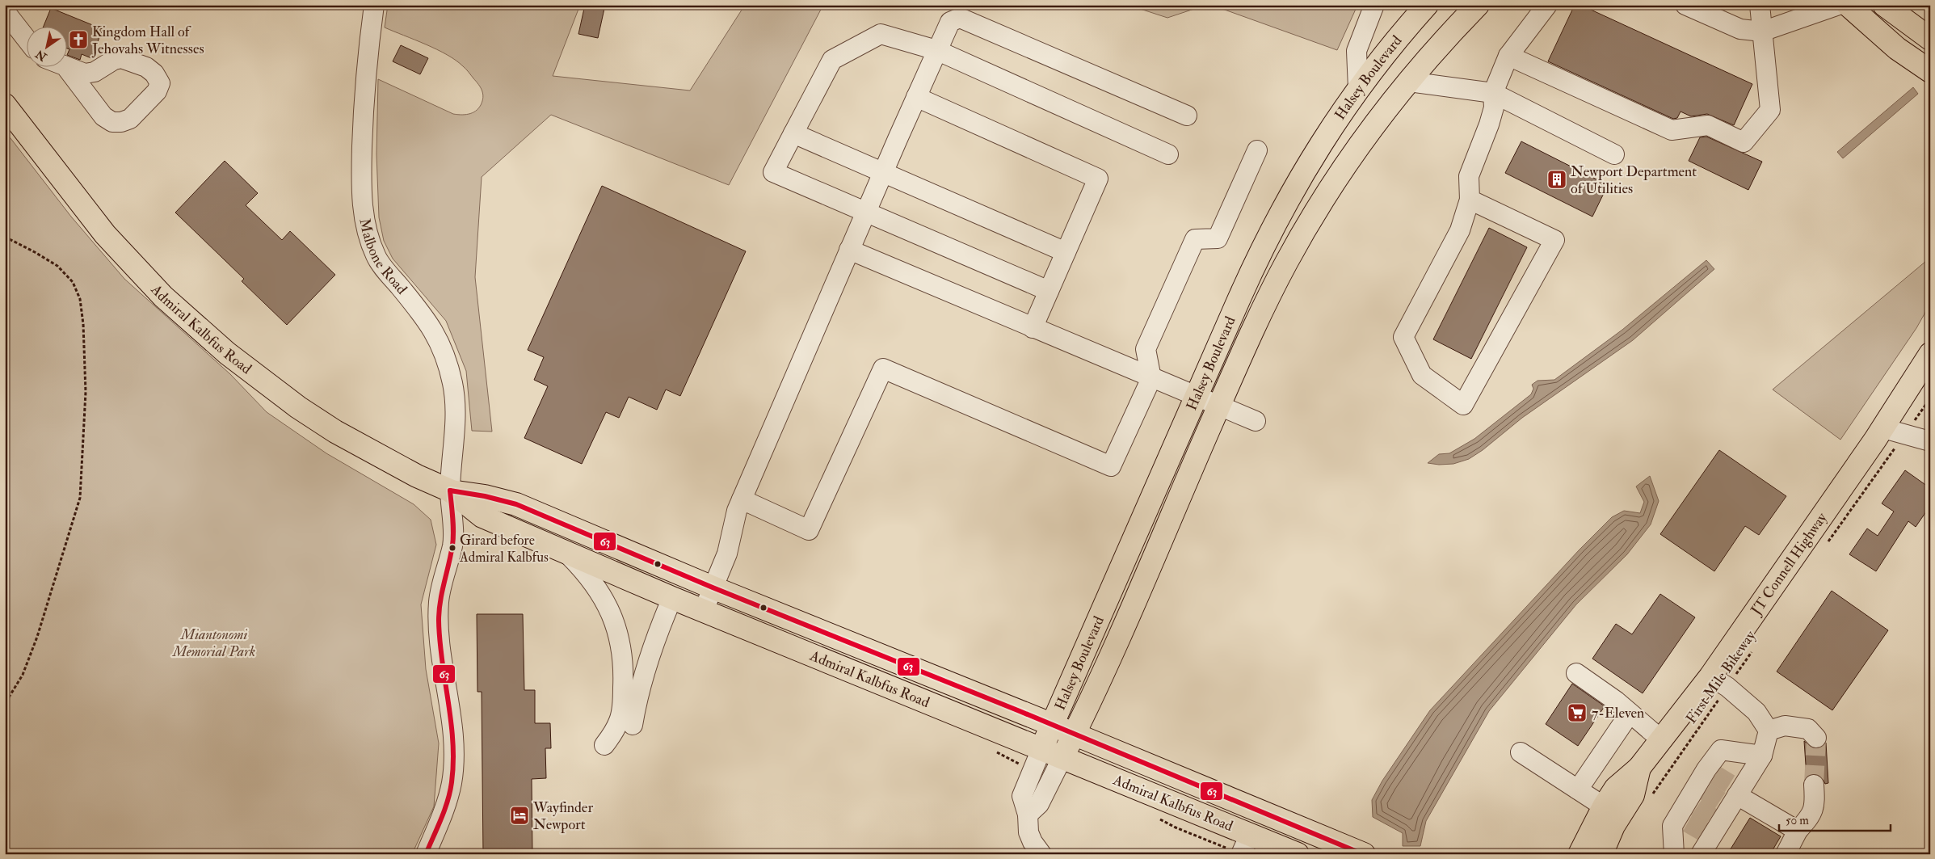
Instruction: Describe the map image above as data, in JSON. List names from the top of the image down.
{
  "streets": {
    "main road": ["Halsey Boulevard", "Admiral Kalbfus Road", "JT Connell Highway"],
    "street": ["Malbone Road"],
    "path": ["First Mile Bikeway"]
  },
  "crossings": [
    ["Halsey Boulevard", "Admiral Kalbfus Road"],
    ["Malbone Road", "Admiral Kalbfus Road"],
    ["JT Connell Highway", "First Mile Bikeway"]
  ],
  "parks": ["Miantonomi Memorial Park"],
  "places": {
    "church": ["Kingdom Hall of Jehovahs Witnesses"],
    "building": ["Newport Department of Utilities"],
    "other": ["Girard before Admiral Kalbfus"],
    "supermarket": ["7-Eleven"],
    "hotel": ["Wayfinder Newport"]
  },
  "lines": ["transit line 63"],
  "scale_bar": "50 m",
  "north": "bottom left"
}
